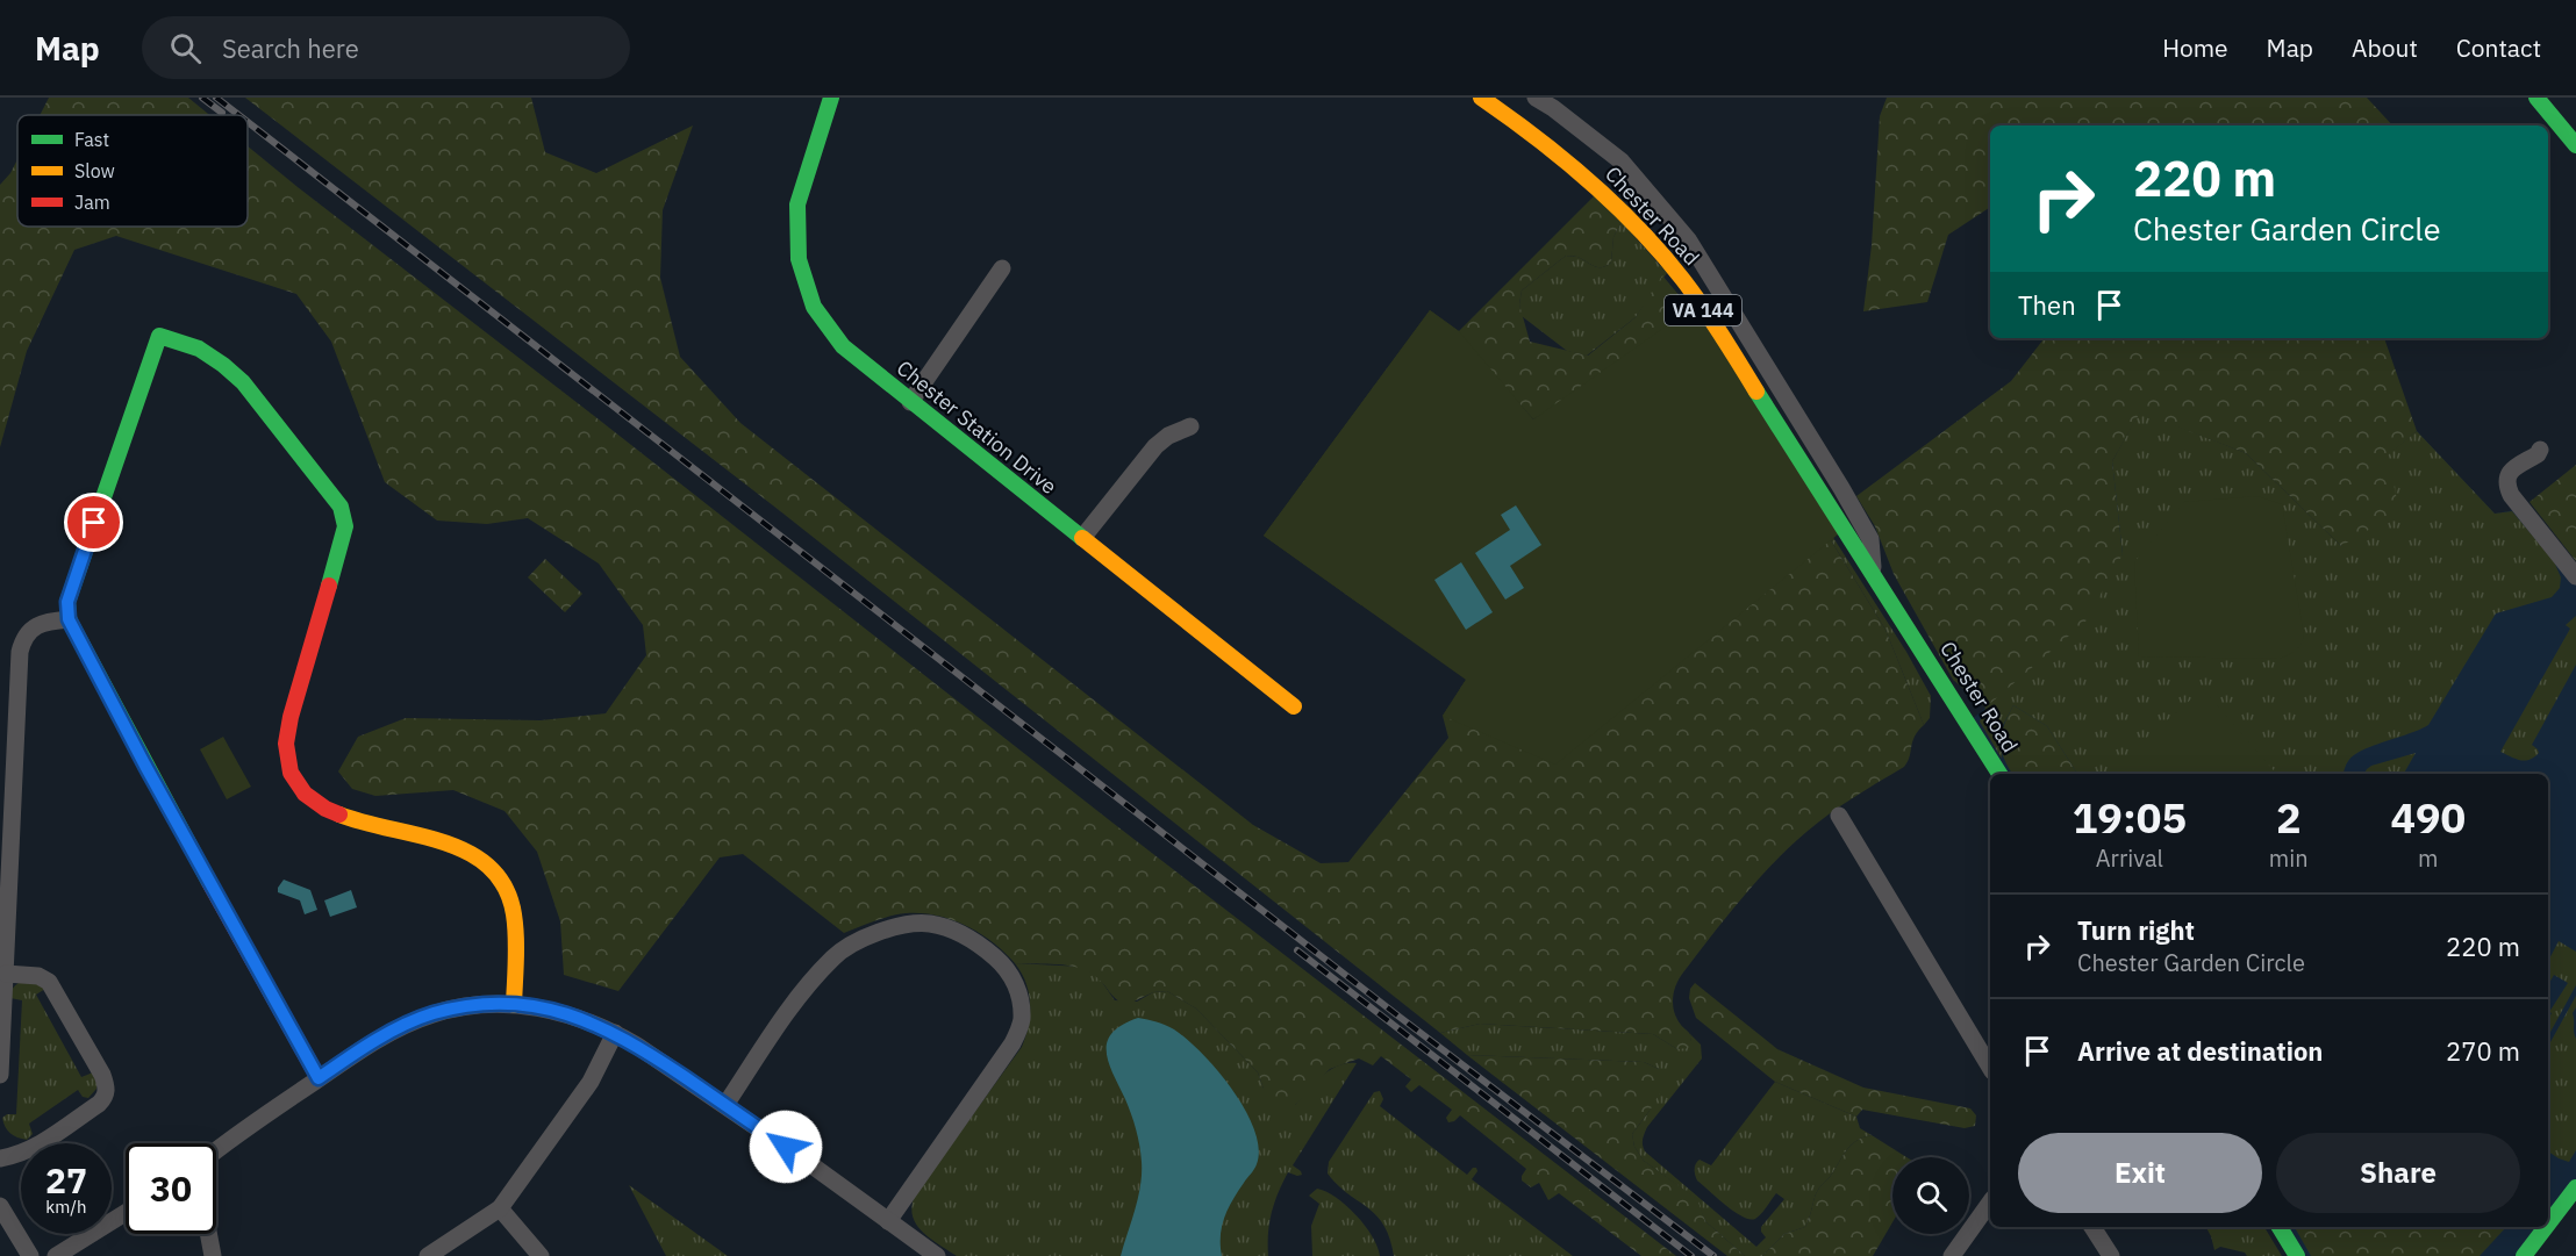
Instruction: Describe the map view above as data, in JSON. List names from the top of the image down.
{
  "streets": {
    "street": ["Chester Road", "VA 144", "Chester Station Drive"]
  },
  "legend": ["Fast", "Slow", "Jam"],
  "page": {
    "header": "Map",
    "search": "Search here",
    "nav": [
      "Home",
      "Map",
      "About",
      "Contact"
    ],
    "turn": ["220 m", "Chester Garden Circle"],
    "then": "Then",
    "eta": [
      "19:05",
      "Arrival",
      "2",
      "min",
      "490",
      "m"
    ],
    "list": [
      {
        "name": "Turn right",
        "note": "Chester Garden Circle",
        "value": "220 m"
      },
      {
        "name": "Arrive at destination",
        "value": "270 m"
      }
    ],
    "buttons": ["Exit", "Share"],
    "speed": "27 km/h",
    "limit": "30"
  }
}
